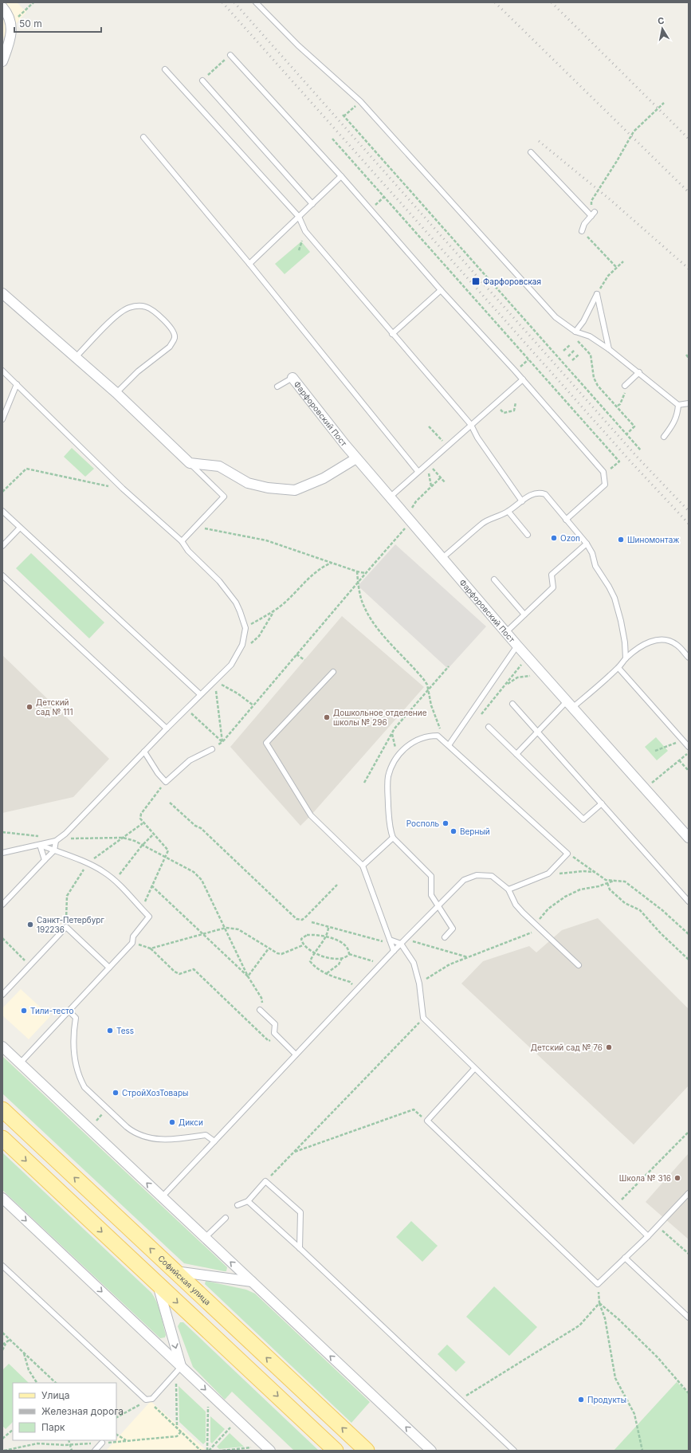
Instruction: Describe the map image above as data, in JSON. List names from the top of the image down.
{
  "streets": {
    "main road": ["Софийская улица"],
    "street": ["Фарфоровский Пост"]
  },
  "places": {
    "transit": ["Фарфоровская"],
    "other": [
      "Ozon",
      "Шиномонтаж",
      "Детский сад № 111",
      "Дошкольное отделение школы № 296",
      "Росполь",
      "Верный",
      "Санкт-Петербург 192236",
      "Тили-тесто",
      "Tess",
      "Детский сад № 76",
      "СтройХозТовары",
      "Дикси",
      "Школа № 316",
      "Продукты"
    ]
  },
  "legend": ["Улица", "Железная дорога", "Парк"],
  "scale_bar": "50 m",
  "north": "top"
}
